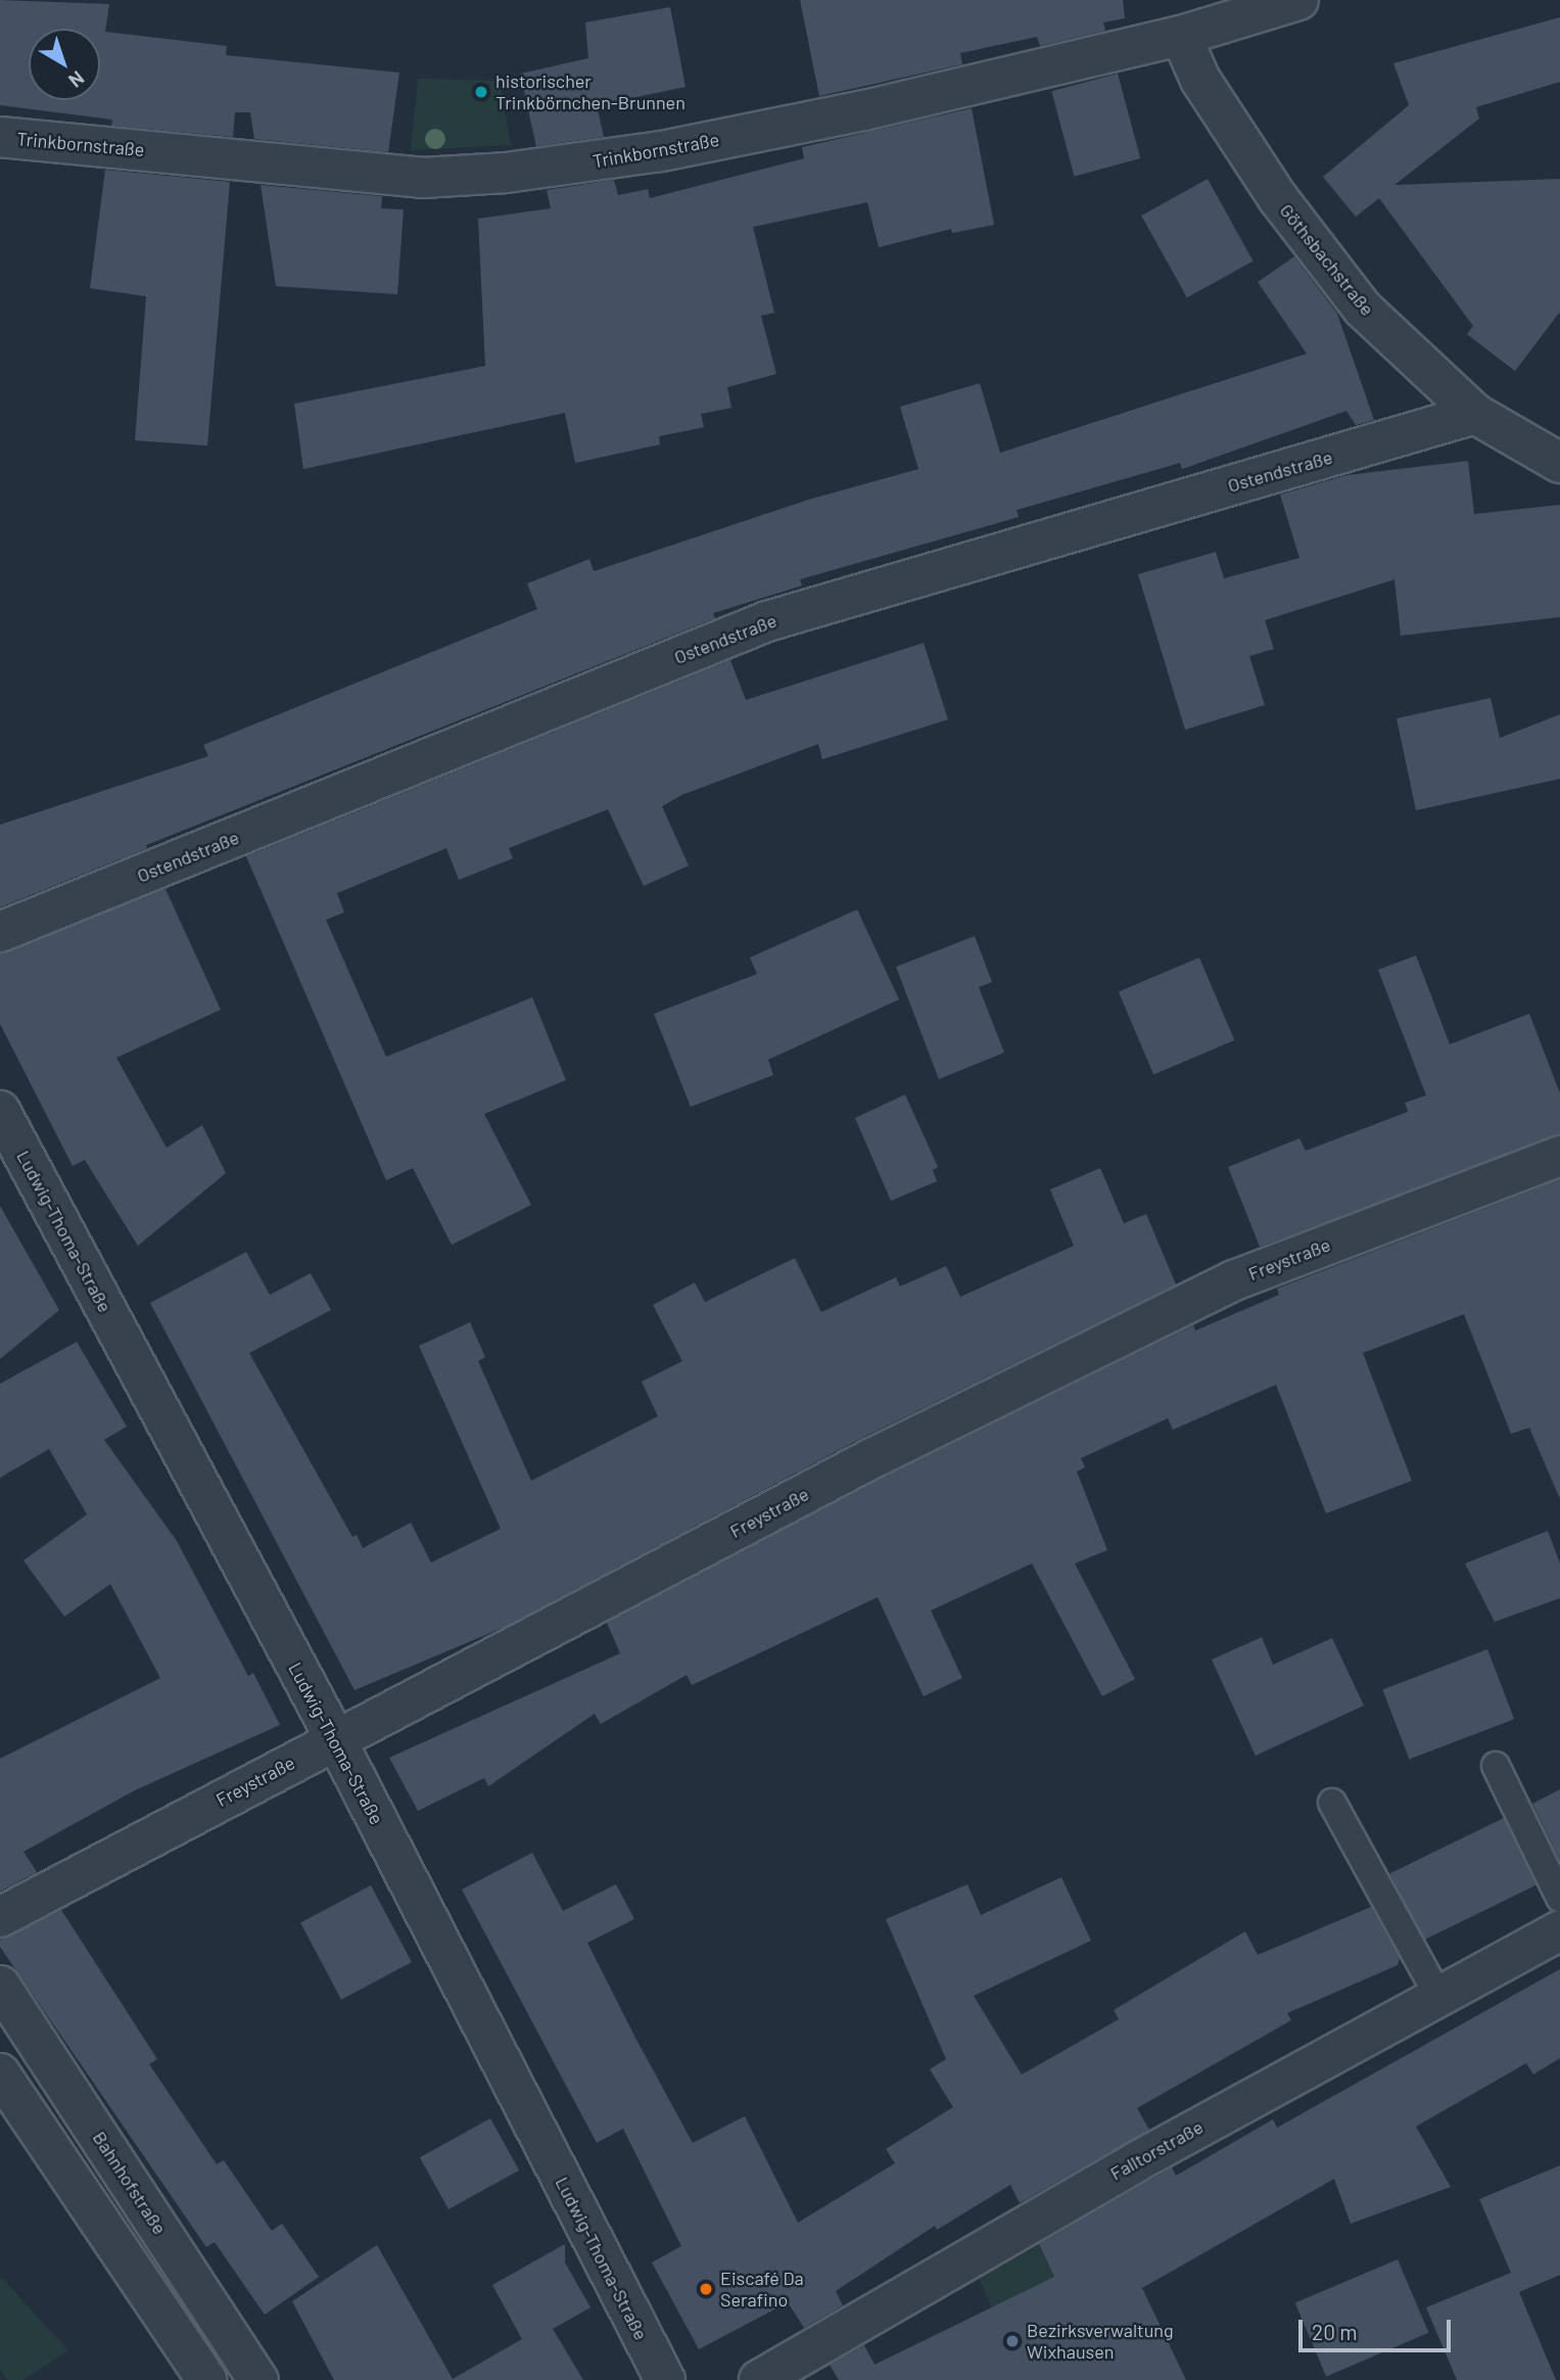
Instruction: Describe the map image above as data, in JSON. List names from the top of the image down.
{
  "streets": {
    "street": [
      "Trinkbornstraße",
      "Göthsbachstraße",
      "Ostendstraße",
      "Ludwig-Thoma-Straße",
      "Freystraße",
      "Falltorstraße",
      "Bahnhofstraße"
    ]
  },
  "crossings": [
    ["Trinkbornstraße", "Göthsbachstraße"],
    ["Göthsbachstraße", "Ostendstraße"],
    ["Ludwig-Thoma-Straße", "Freystraße"]
  ],
  "places": ["historischer Trinkbörnchen-Brunnen", "Eiscafé Da Serafino", "Bezirksverwaltung Wixhausen"],
  "scale_bar": "20 m",
  "north": "bottom right"
}
